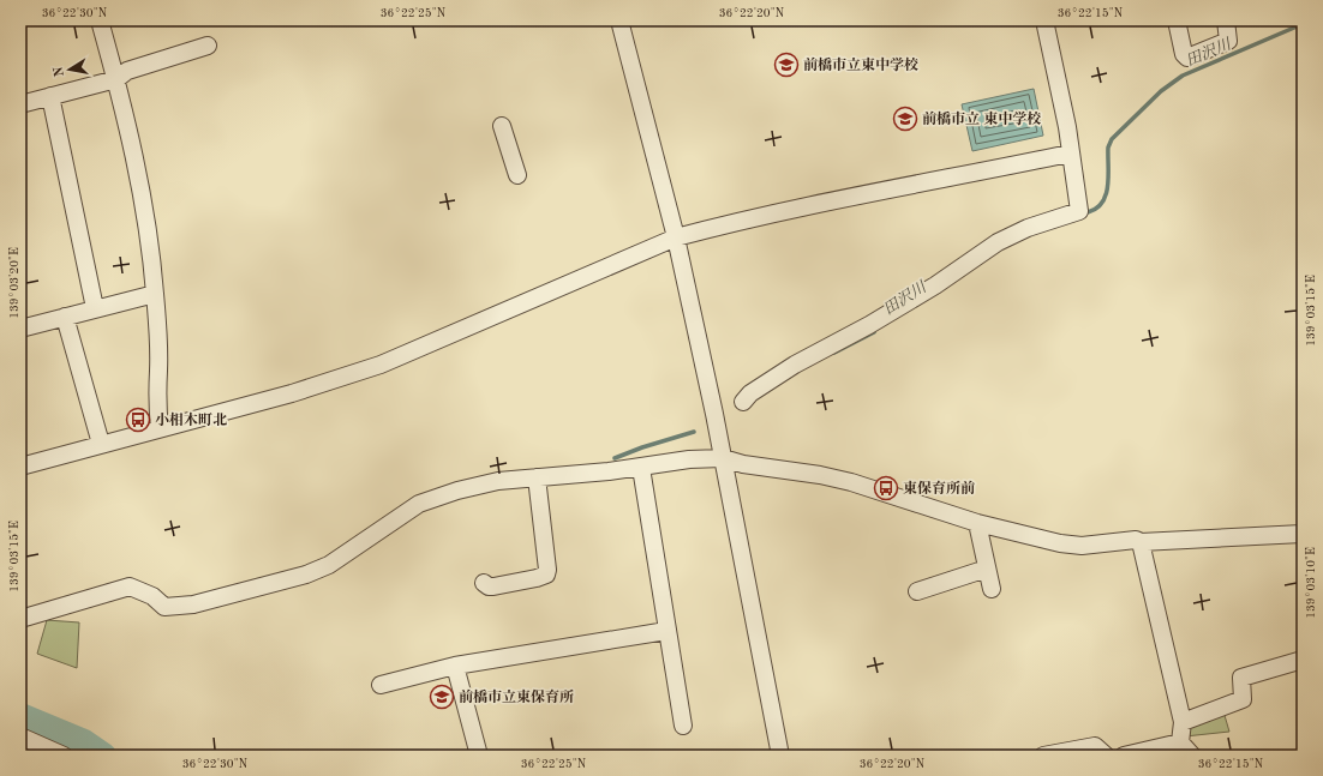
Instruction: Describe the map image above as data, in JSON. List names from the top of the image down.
{
  "water": ["田沢川"],
  "places": {
    "school or university": ["前橋市立東中学校", "前橋市立 東中学校", "前橋市立東保育所"],
    "bus stop": ["小相木町北", "東保育所前"]
  },
  "north": "left",
  "coordinates": [
    "36°22'30\"N",
    "36°22'25\"N",
    "36°22'20\"N",
    "36°22'15\"N",
    "139°03'20\"E",
    "139°03'15\"E",
    "139°03'10\"E"
  ]
}
